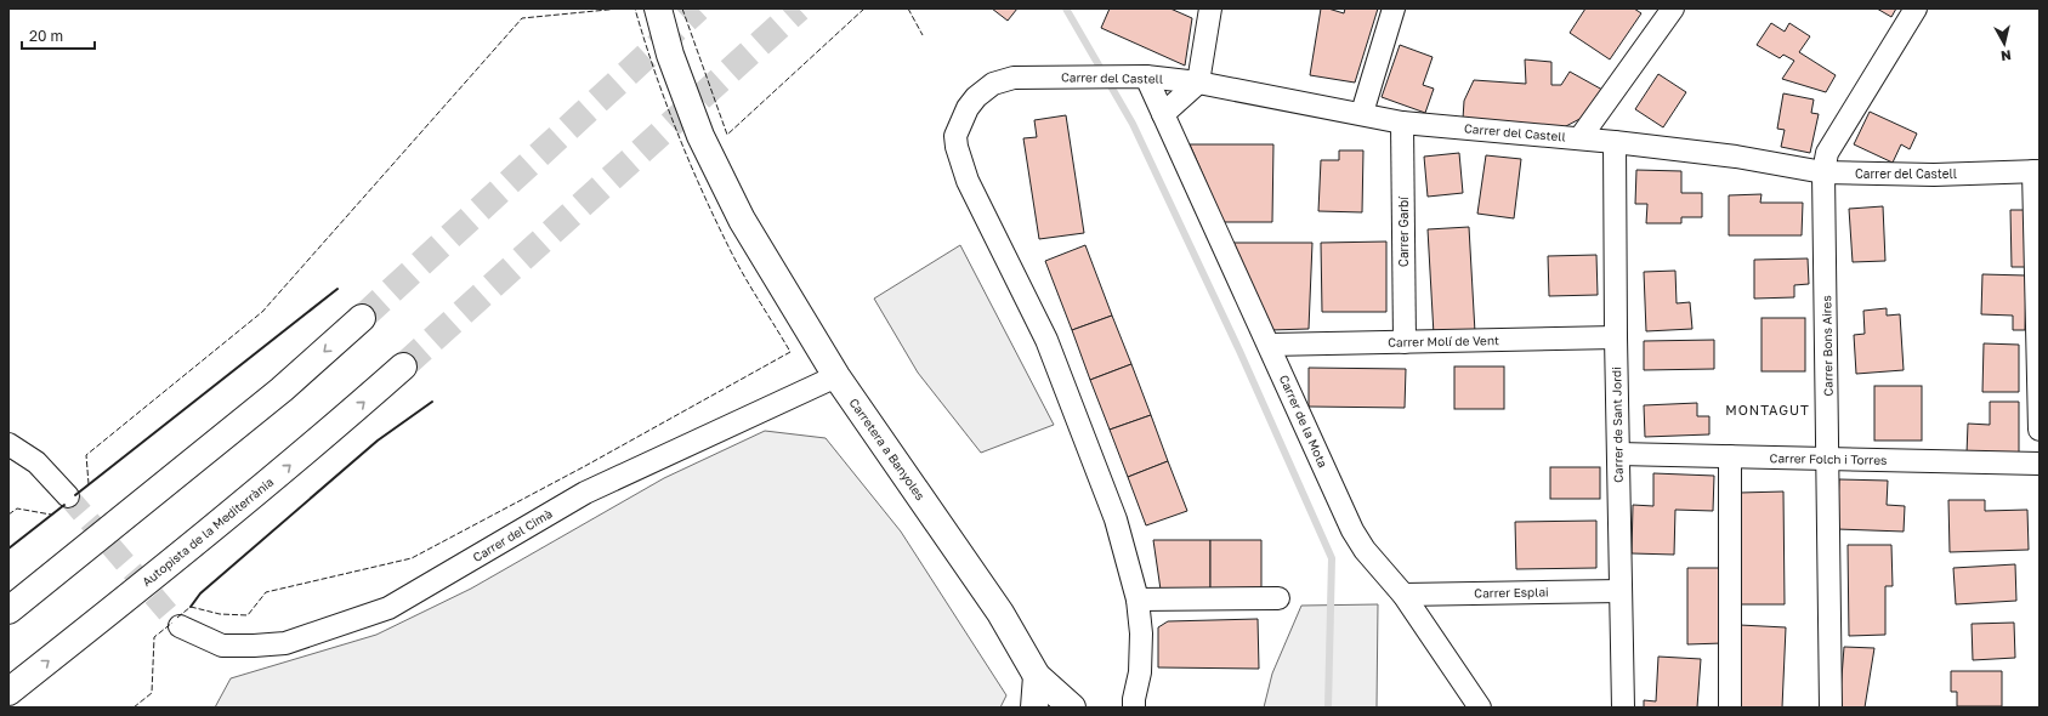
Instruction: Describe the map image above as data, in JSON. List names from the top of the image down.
{
  "streets": {
    "main road": ["Carretera a Banyoles", "Autopista de la Mediterrània"],
    "street": [
      "Carrer del Castell",
      "Carrer Garbí",
      "Carrer Molí de Vent",
      "Carrer Bons Aires",
      "Carrer de la Mota",
      "Carrer de Sant Jordi",
      "Carrer Folch i Torres",
      "Carrer del Cimà",
      "Carrer Esplai"
    ]
  },
  "crossings": [
    ["Carrer del Castell", "Carrer Garbí"],
    ["Carrer del Castell", "Carrer Bons Aires"],
    ["Carrer del Castell", "Carrer de la Mota"],
    ["Carrer del Castell", "Carrer de Sant Jordi"],
    ["Carrer Garbí", "Carrer Molí de Vent"],
    ["Carrer Molí de Vent", "Carrer de la Mota"],
    ["Carrer Molí de Vent", "Carrer de Sant Jordi"],
    ["Carrer Bons Aires", "Carrer Folch i Torres"],
    ["Carrer de la Mota", "Carrer Esplai"],
    ["Carrer de Sant Jordi", "Carrer Folch i Torres"],
    ["Carrer de Sant Jordi", "Carrer Esplai"],
    ["Carretera a Banyoles", "Carrer del Cimà"]
  ],
  "districts": ["MONTAGUT"],
  "scale_bar": "20 m",
  "north": "bottom"
}
